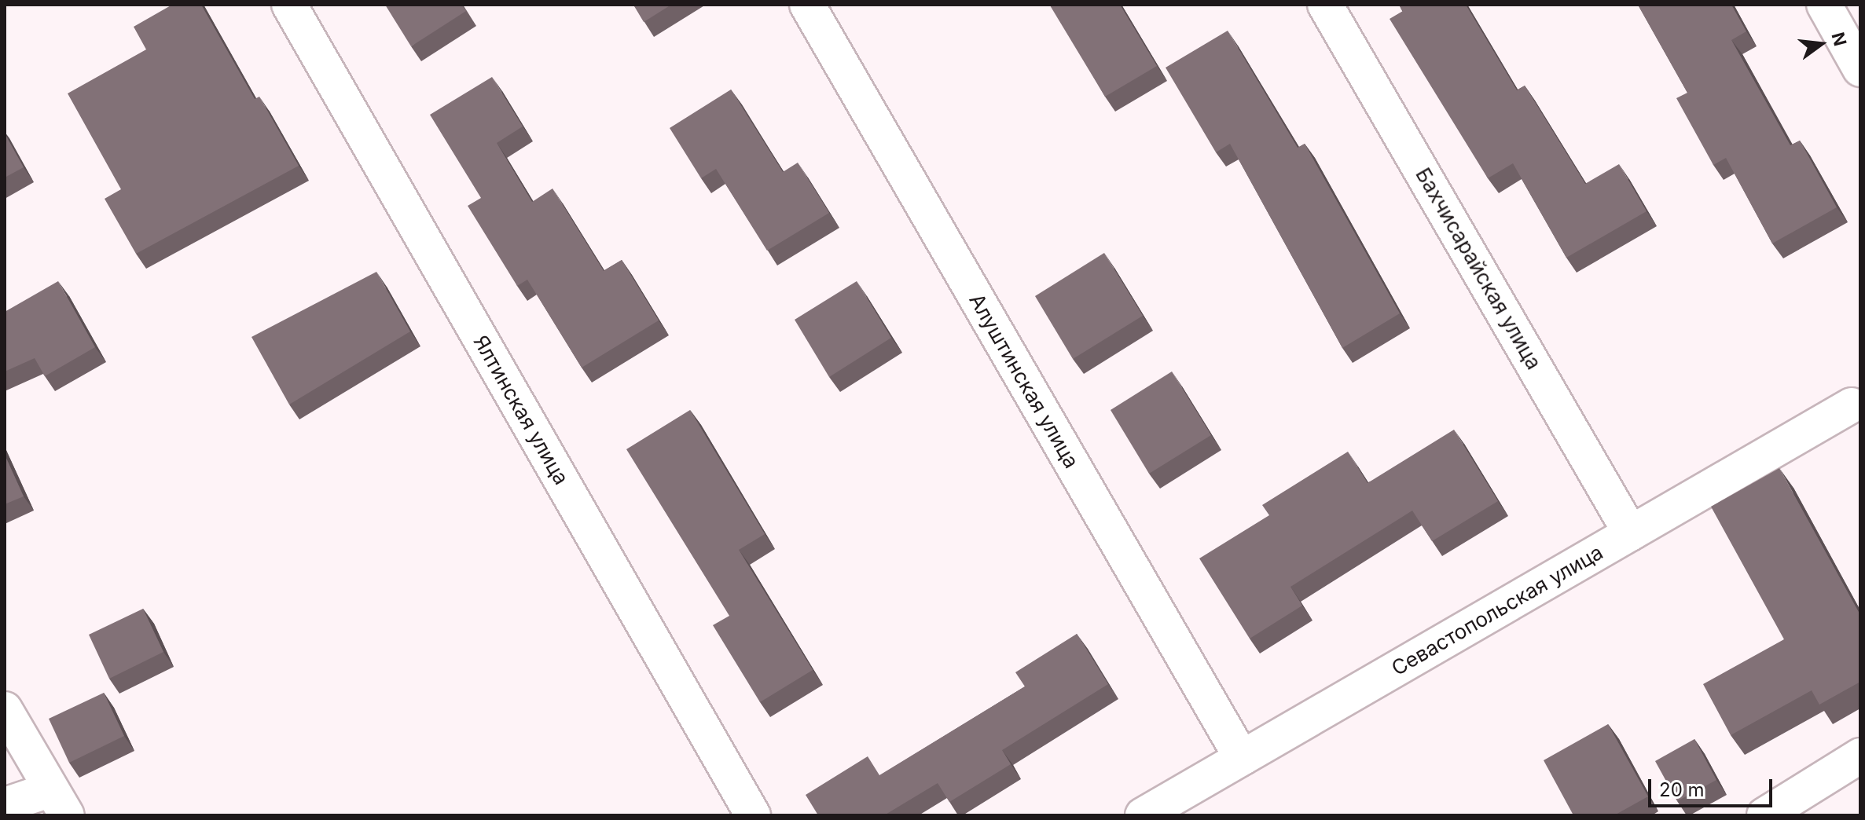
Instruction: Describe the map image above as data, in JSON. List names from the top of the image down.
{
  "streets": {
    "street": [
      "Бахчисарайская улица",
      "Алуштинская улица",
      "Ялтинская улица",
      "Севастопольская улица"
    ]
  },
  "crossings": [
    ["Бахчисарайская улица", "Севастопольская улица"],
    ["Алуштинская улица", "Севастопольская улица"]
  ],
  "scale_bar": "20 m",
  "north": "right"
}
